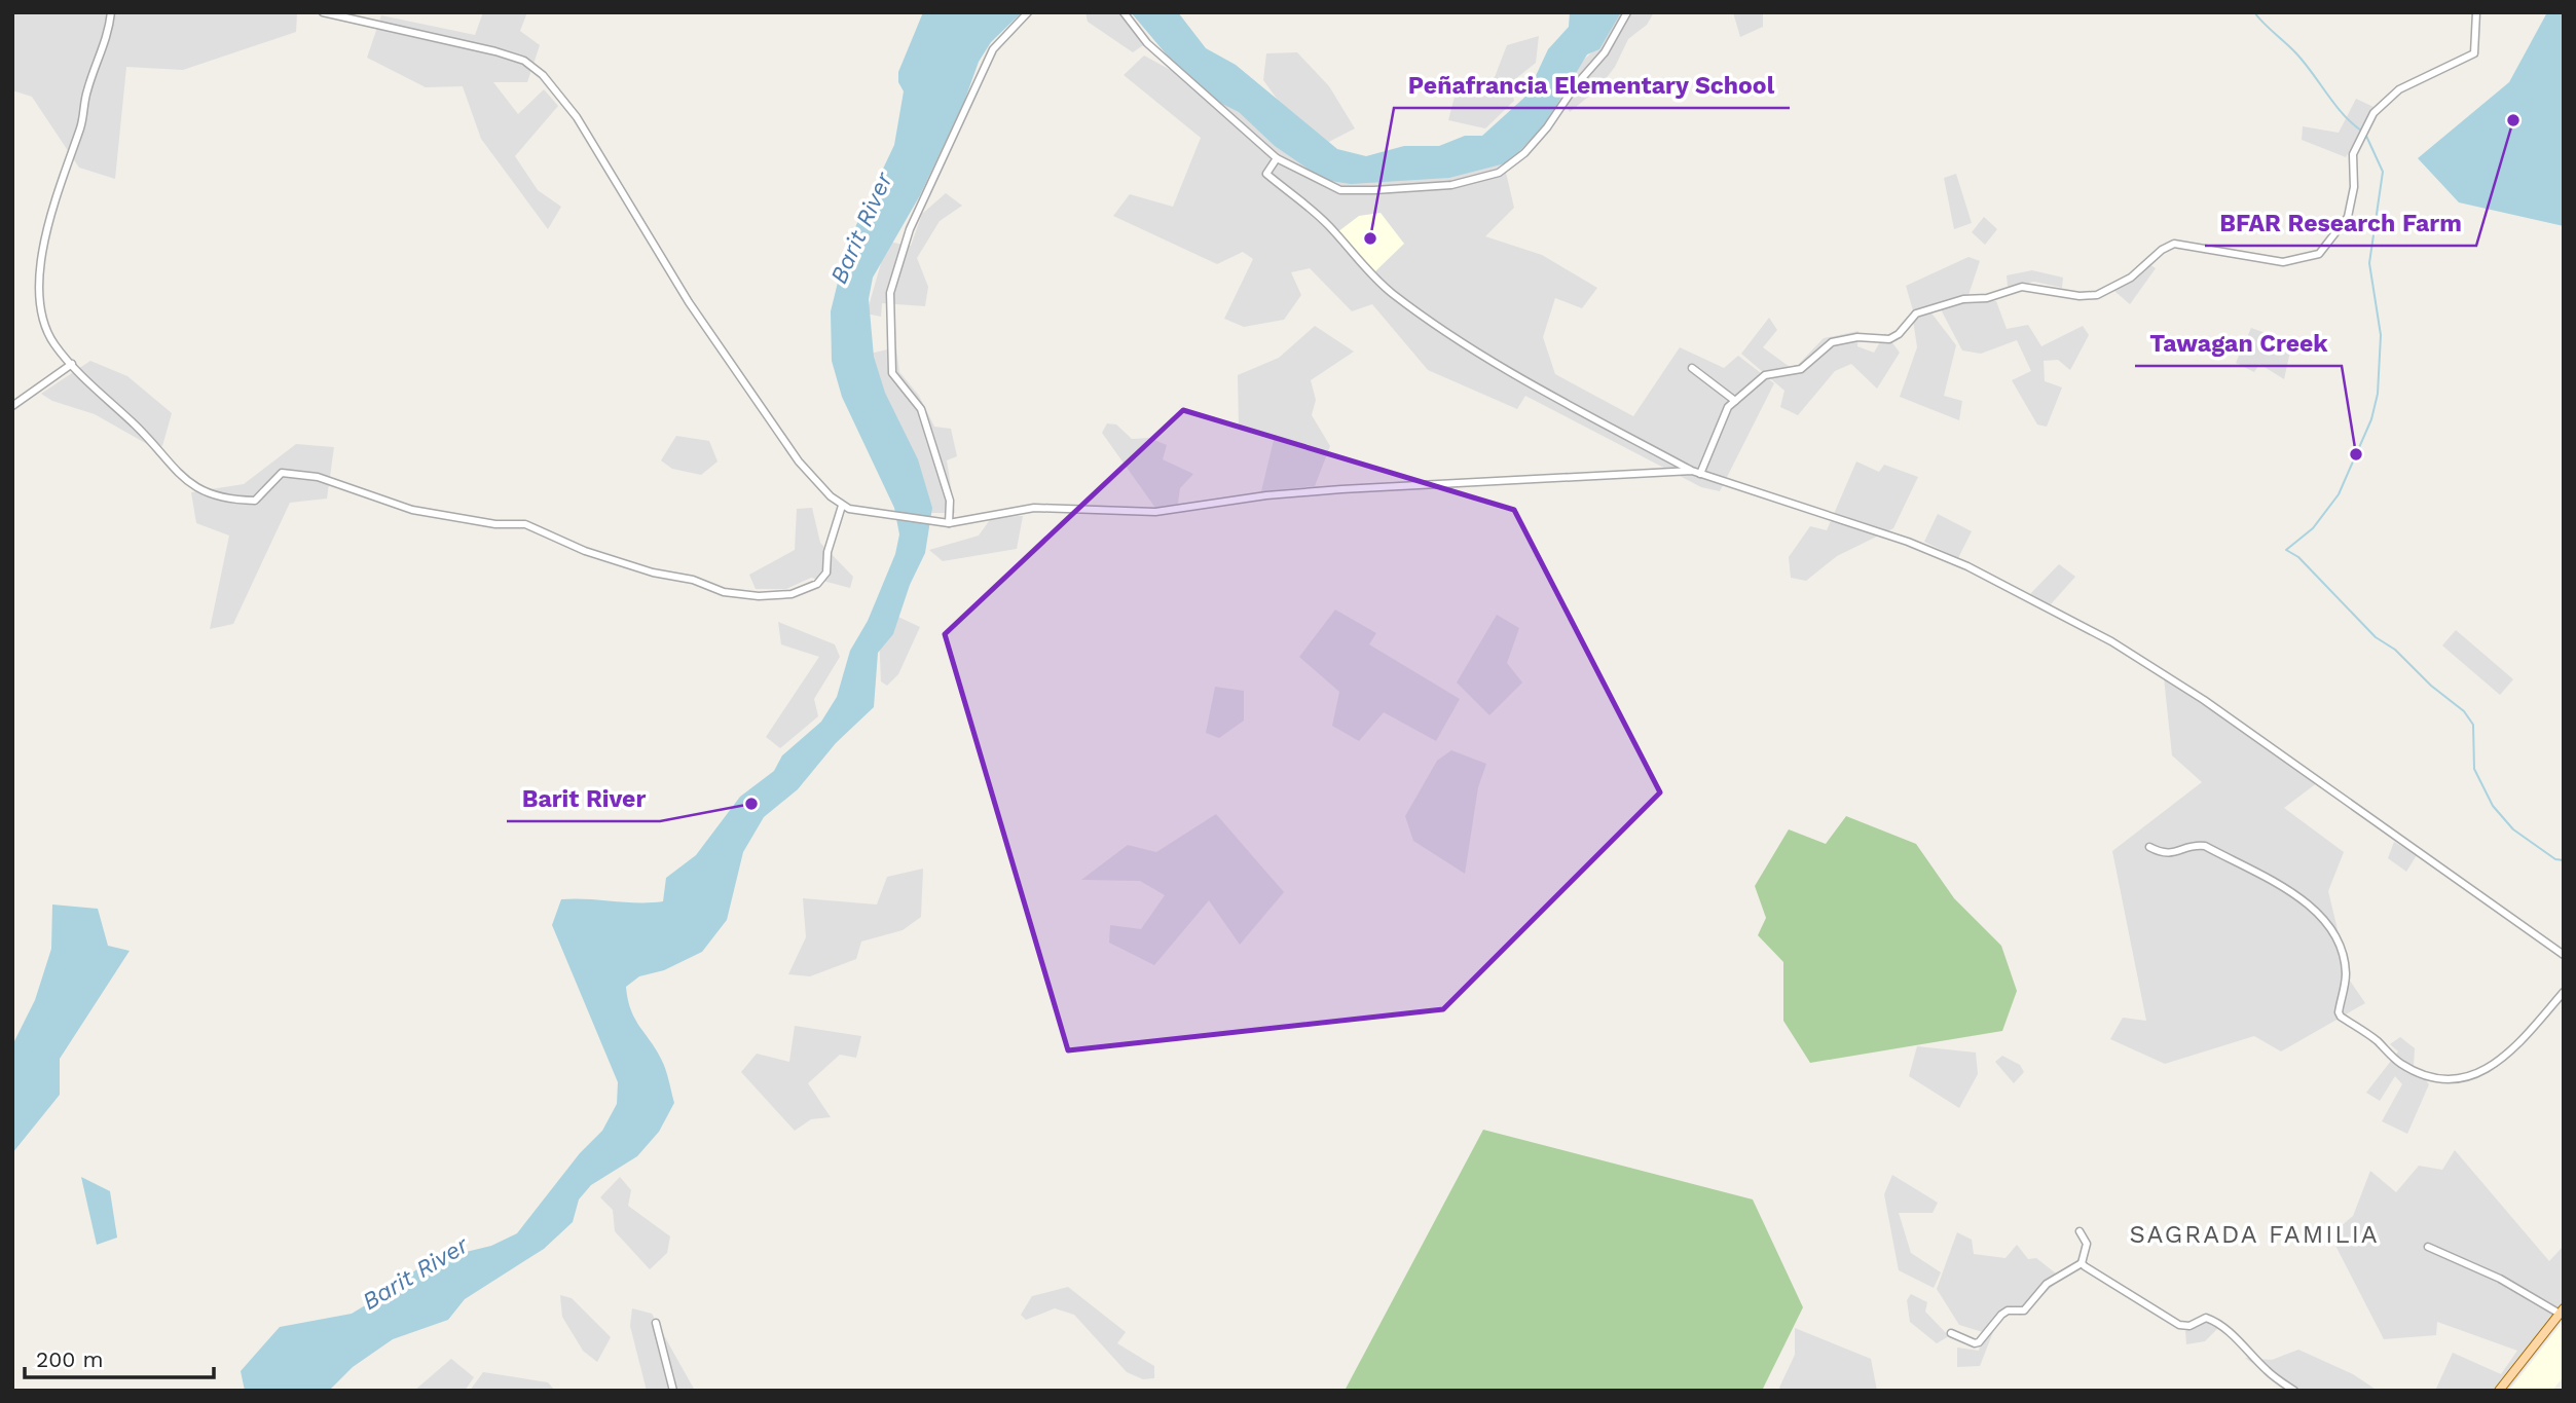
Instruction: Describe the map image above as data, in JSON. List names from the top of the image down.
{
  "districts": ["SAGRADA FAMILIA"],
  "water": ["Barit River"],
  "places": [
    "BFAR Research Farm",
    "Peñafrancia Elementary School",
    "Tawagan Creek",
    "Barit River"
  ],
  "scale_bar": "200 m"
}
